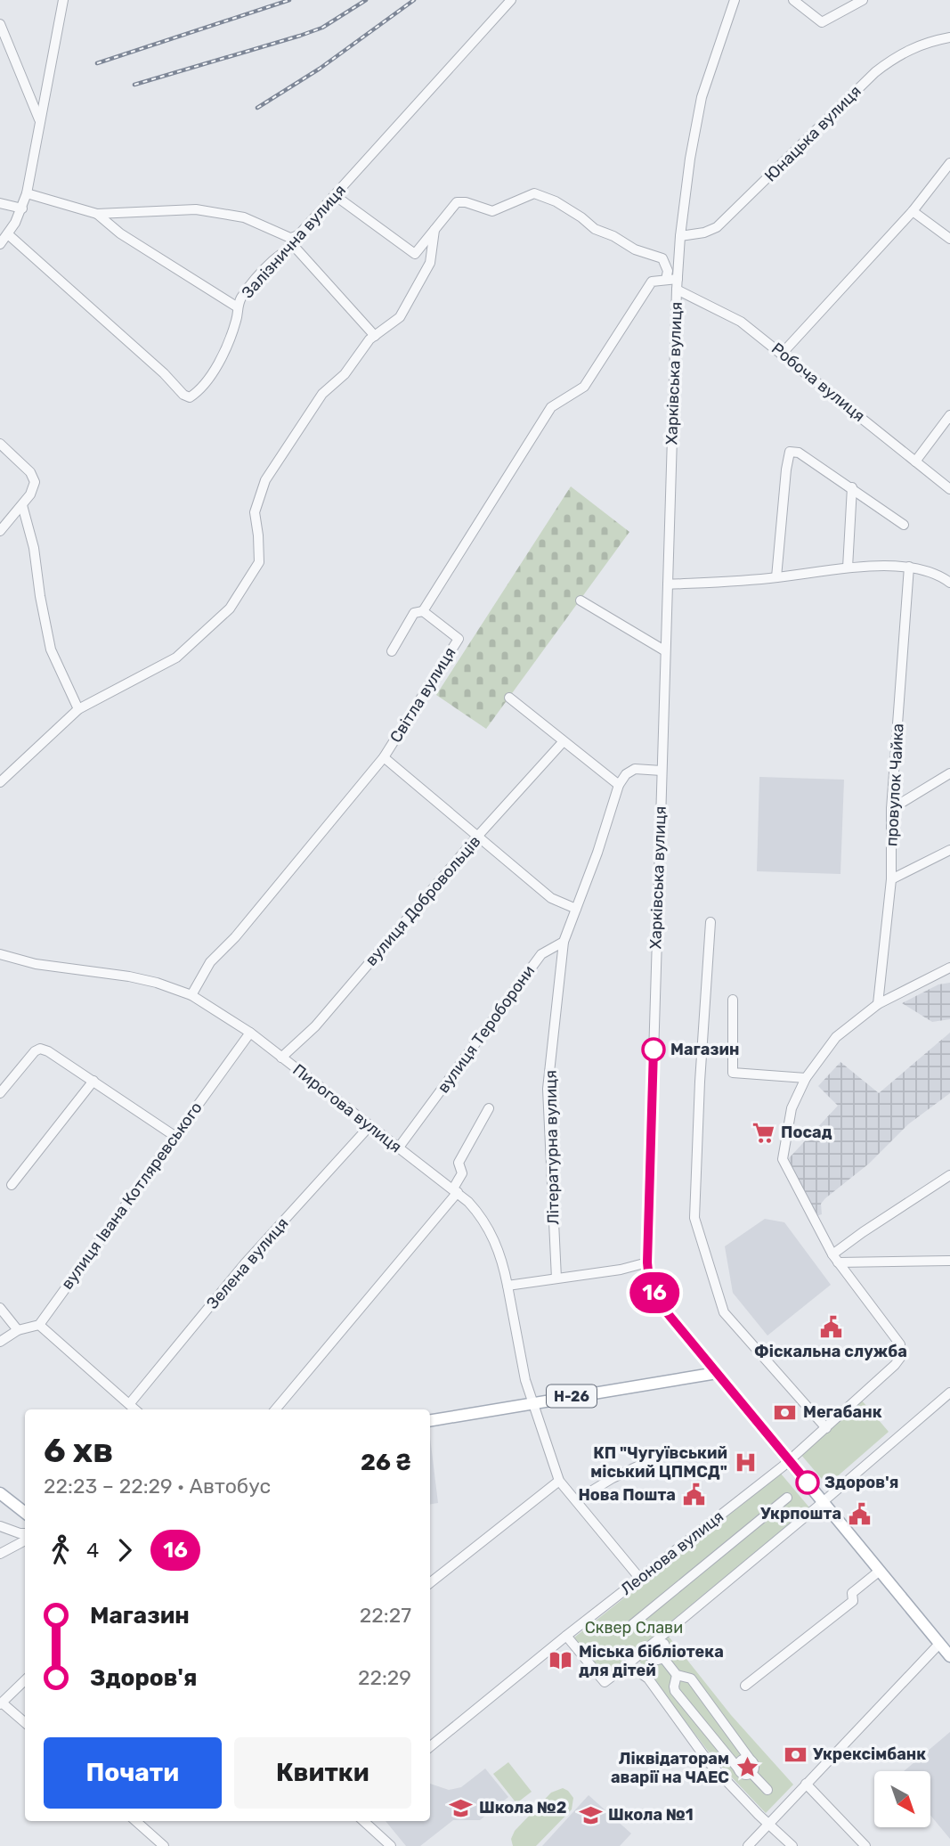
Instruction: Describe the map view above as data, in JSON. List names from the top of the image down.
{
  "streets": {
    "main road": ["Харківська вулиця", "Н-26"],
    "street": [
      "Юнацька вулиця",
      "Залізнична вулиця",
      "Робоча вулиця",
      "Світла вулиця",
      "провулок Чайка",
      "вулиця Добровольців",
      "вулиця Тероборони",
      "Пирогова вулиця",
      "Літературна вулиця",
      "вулиця Івана Котляревського",
      "Зелена вулиця",
      "Леонова вулиця"
    ]
  },
  "crossings": [
    ["Юнацька вулиця", "Харківська вулиця"],
    ["Харківська вулиця", "Робоча вулиця"],
    ["Харківська вулиця", "Н-26"],
    ["Харківська вулиця", "Леонова вулиця"],
    ["Світла вулиця", "Пирогова вулиця"],
    ["вулиця Добровольців", "Пирогова вулиця"],
    ["вулиця Тероборони", "Пирогова вулиця"],
    ["вулиця Тероборони", "Літературна вулиця"],
    ["Пирогова вулиця", "вулиця Івана Котляревського"],
    ["Пирогова вулиця", "Зелена вулиця"],
    ["Пирогова вулиця", "Н-26"]
  ],
  "parks": ["Сквер Слави"],
  "places": {
    "other": ["Магазин", "Здоров'я"],
    "supermarket": ["Посад"],
    "public building": ["Фіскальна служба", "Нова Пошта", "Укрпошта"],
    "bank": ["Мегабанк", "Укрексімбанк"],
    "hospital": ["КП \"Чугуївський міський ЦПМСД\""],
    "library": ["Міська бібліотека для дітей"],
    "place": ["Ліквідаторам аварії на ЧАЕС"],
    "school or university": ["Школа №2", "Школа №1"]
  },
  "lines": ["bus line 16"],
  "north": "bottom right",
  "page": {
    "on_map": "16",
    "heading": ["6 хв", "22:23 – 22:29 · Автобус", "26 ₴"],
    "legs": ["4", "16"],
    "list": [
      {
        "name": "Магазин",
        "value": "22:27"
      },
      {
        "name": "Здоров'я",
        "value": "22:29"
      }
    ],
    "buttons": ["Почати", "Квитки"]
  }
}
